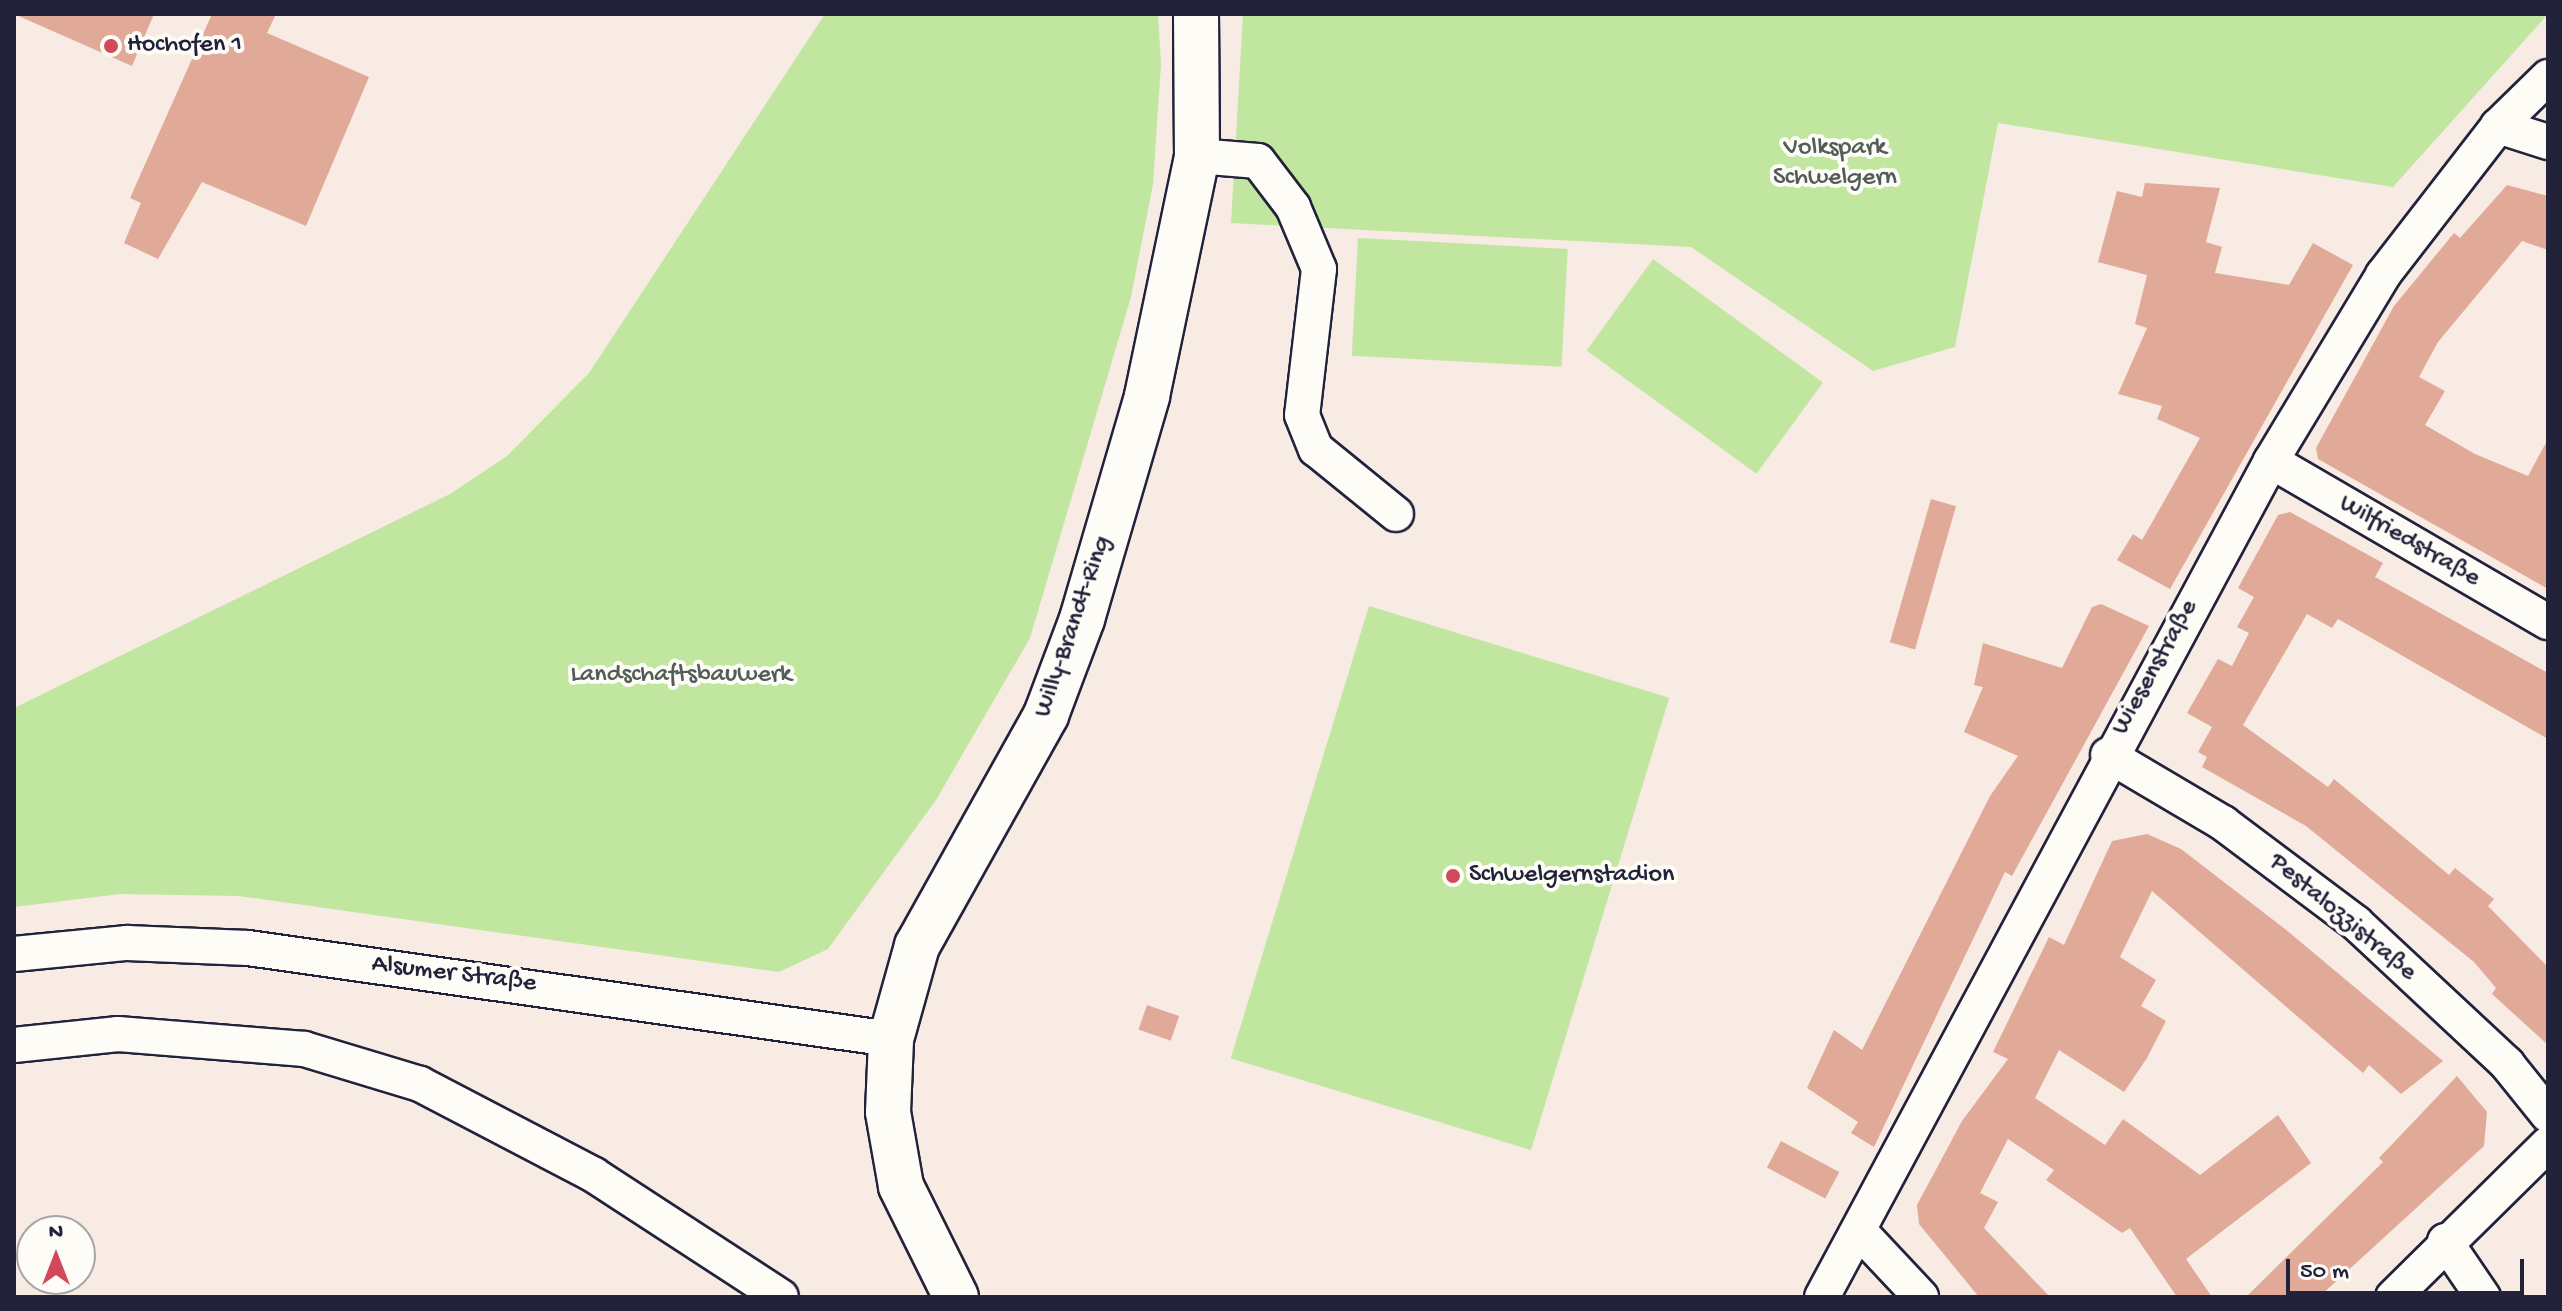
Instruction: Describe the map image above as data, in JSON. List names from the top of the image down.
{
  "streets": {
    "main road": ["Willy-Brandt-Ring"],
    "street": [
      "Wilfriedstraße",
      "Wiesenstraße",
      "Pestalozzistraße",
      "Alsumer Straße"
    ]
  },
  "crossings": [
    ["Wilfriedstraße", "Wiesenstraße"],
    ["Willy-Brandt-Ring", "Alsumer Straße"],
    ["Wiesenstraße", "Pestalozzistraße"]
  ],
  "parks": ["Volkspark Schwelgern", "Landschaftsbauwerk"],
  "places": ["Hochofen 1", "Schwelgernstadion"],
  "scale_bar": "50 m",
  "north": "top"
}
